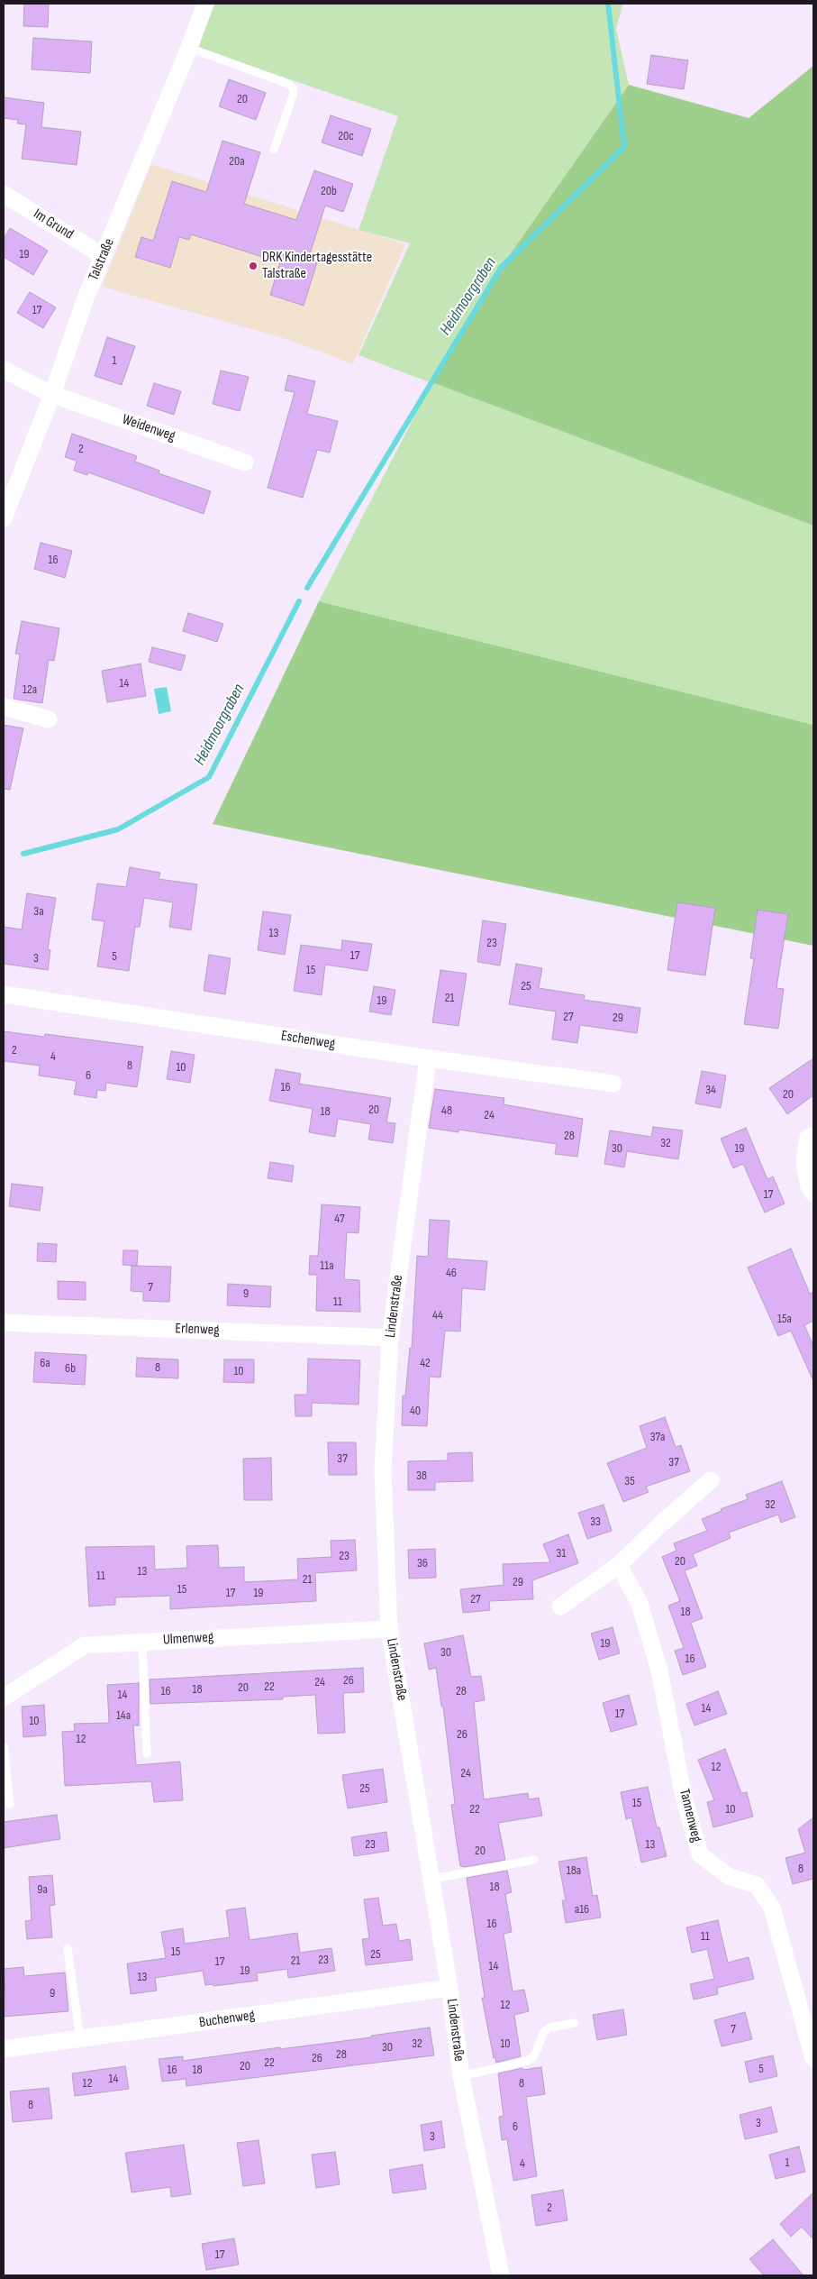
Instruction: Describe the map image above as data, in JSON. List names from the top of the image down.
{
  "streets": {
    "street": [
      "Im Grund",
      "Talstraße",
      "Weidenweg",
      "Eschenweg",
      "Lindenstraße",
      "Erlenweg",
      "Ulmenweg",
      "Tannenweg",
      "Buchenweg"
    ]
  },
  "crossings": [
    ["Im Grund", "Talstraße"],
    ["Talstraße", "Weidenweg"],
    ["Eschenweg", "Lindenstraße"],
    ["Lindenstraße", "Erlenweg"],
    ["Lindenstraße", "Ulmenweg"],
    ["Lindenstraße", "Buchenweg"]
  ],
  "water": ["Heidmoorgraben"],
  "places": ["DRK Kindertagesstätte Talstraße"],
  "house_numbers": [
    "20",
    "20c",
    "20a",
    "20b",
    "19",
    "17",
    "1",
    "2",
    "16",
    "14",
    "12a",
    "3a",
    "13",
    "23",
    "17",
    "5",
    "3",
    "15",
    "25",
    "21",
    "19",
    "27",
    "29",
    "2",
    "4",
    "8",
    "10",
    "6",
    "16",
    "34",
    "20",
    "20",
    "48",
    "18",
    "24",
    "28",
    "32",
    "30",
    "19",
    "17",
    "47",
    "11a",
    "46",
    "7",
    "9",
    "11",
    "44",
    "15a",
    "6a",
    "42",
    "8",
    "6b",
    "10",
    "40",
    "37a",
    "37",
    "37",
    "38",
    "35",
    "32",
    "33",
    "31",
    "23",
    "20",
    "36",
    "13",
    "11",
    "21",
    "29",
    "15",
    "17",
    "19",
    "27",
    "18",
    "19",
    "30",
    "16",
    "26",
    "24",
    "22",
    "20",
    "18",
    "16",
    "28",
    "14",
    "14",
    "17",
    "14a",
    "10",
    "26",
    "12",
    "12",
    "24",
    "25",
    "15",
    "22",
    "10",
    "23",
    "13",
    "20",
    "8",
    "18a",
    "18",
    "9a",
    "a16",
    "16",
    "11",
    "15",
    "25",
    "23",
    "21",
    "17",
    "14",
    "19",
    "13",
    "9",
    "12",
    "7",
    "32",
    "10",
    "30",
    "28",
    "26",
    "22",
    "20",
    "5",
    "16",
    "18",
    "14",
    "12",
    "8",
    "8",
    "3",
    "6",
    "3",
    "1",
    "4",
    "2",
    "17"
  ]
}
